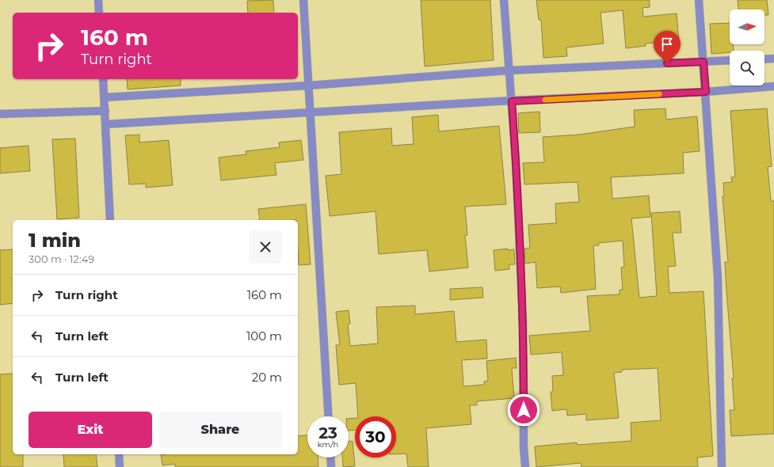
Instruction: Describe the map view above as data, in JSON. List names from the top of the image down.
{
  "north": "right",
  "page": {
    "turn": ["160 m", "Turn right"],
    "heading": ["1 min", "300 m · 12:49"],
    "list": [
      {
        "name": "Turn right",
        "value": "160 m"
      },
      {
        "name": "Turn left",
        "value": "100 m"
      },
      {
        "name": "Turn left",
        "value": "20 m"
      }
    ],
    "buttons": ["Exit", "Share"],
    "speed": "23 km/h",
    "limit": "30"
  }
}
